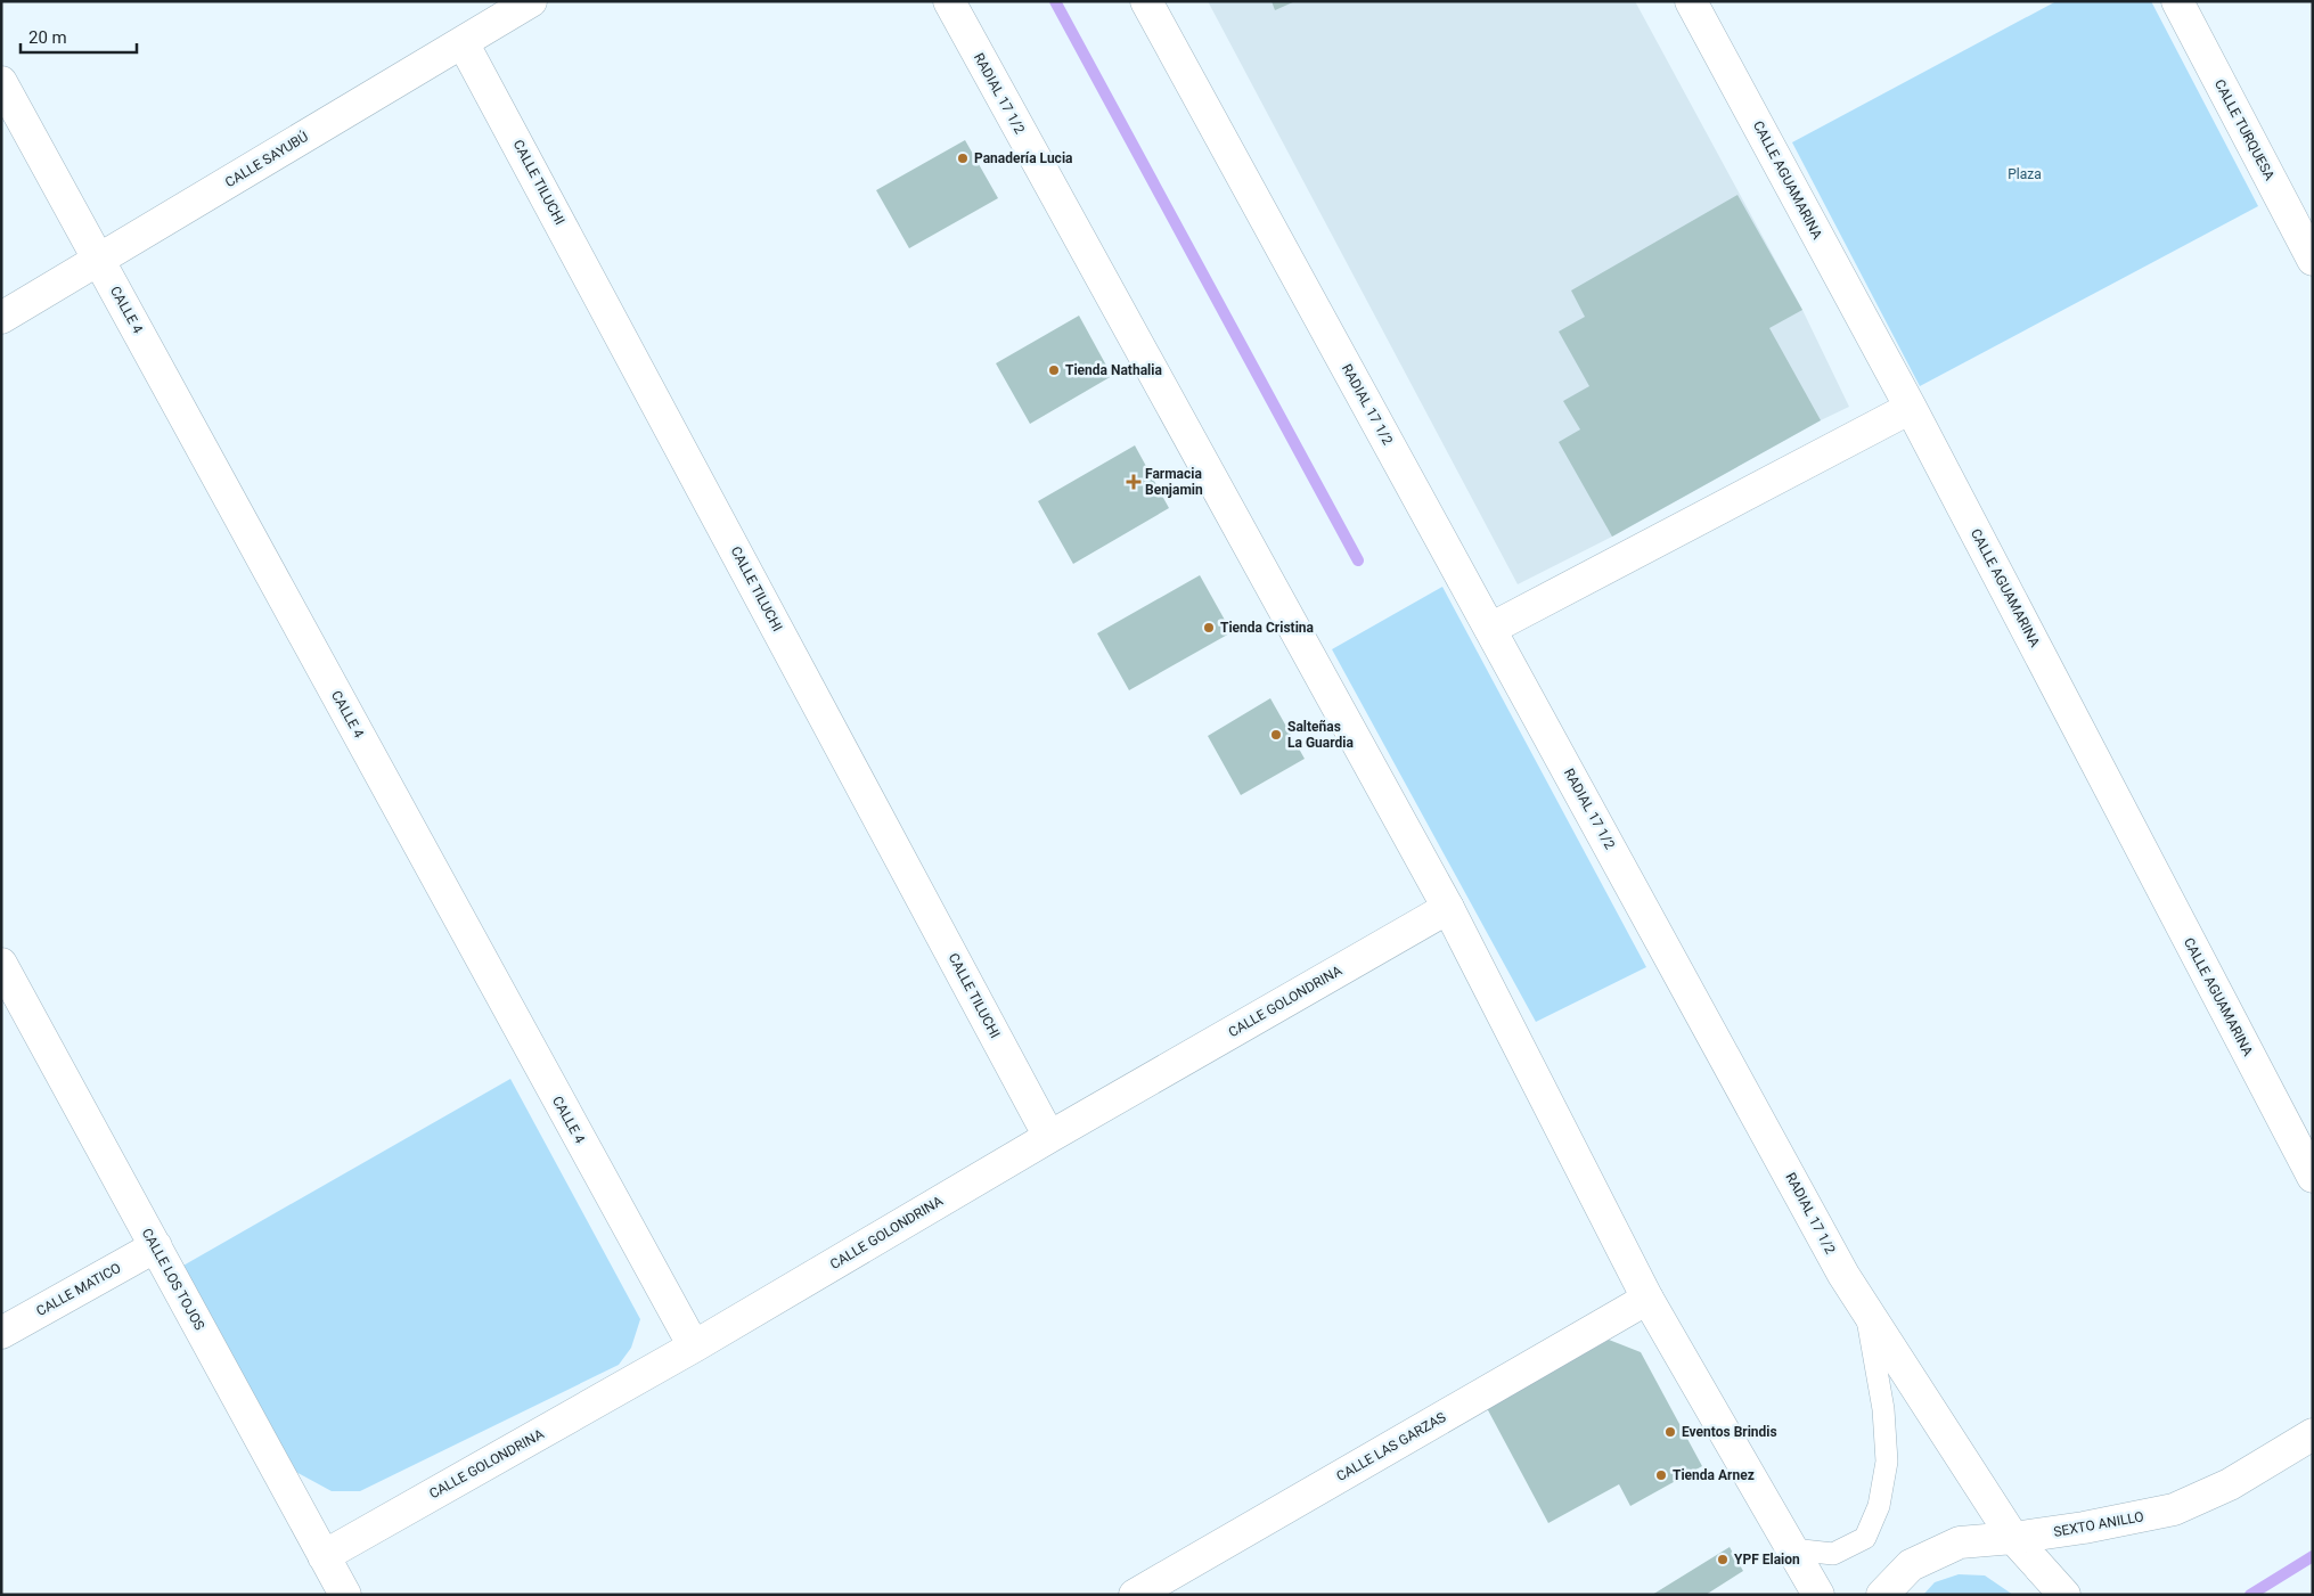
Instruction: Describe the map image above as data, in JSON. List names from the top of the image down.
{
  "streets": {
    "street": [
      "RADIAL 17 1/2",
      "CALLE TURQUESA",
      "CALLE SAYUBÚ",
      "CALLE AGUAMARINA",
      "CALLE TILUCHI",
      "CALLE 4",
      "CALLE GOLONDRINA",
      "CALLE LOS TOJOS",
      "CALLE MATICO",
      "CALLE LAS GARZAS",
      "SEXTO ANILLO"
    ]
  },
  "crossings": [
    ["RADIAL 17 1/2", "CALLE GOLONDRINA"],
    ["RADIAL 17 1/2", "CALLE LAS GARZAS"],
    ["RADIAL 17 1/2", "SEXTO ANILLO"],
    ["CALLE SAYUBÚ", "CALLE TILUCHI"],
    ["CALLE SAYUBÚ", "CALLE 4"],
    ["CALLE TILUCHI", "CALLE GOLONDRINA"],
    ["CALLE 4", "CALLE GOLONDRINA"],
    ["CALLE GOLONDRINA", "CALLE LOS TOJOS"],
    ["CALLE LOS TOJOS", "CALLE MATICO"]
  ],
  "parks": ["Plaza"],
  "places": {
    "other": [
      "Panadería Lucia",
      "Tienda Nathalia",
      "Tienda Cristina",
      "Salteñas La Guardia",
      "Eventos Brindis",
      "Tienda Arnez",
      "YPF Elaion"
    ],
    "health": ["Farmacia Benjamin"]
  },
  "scale_bar": "20 m"
}
